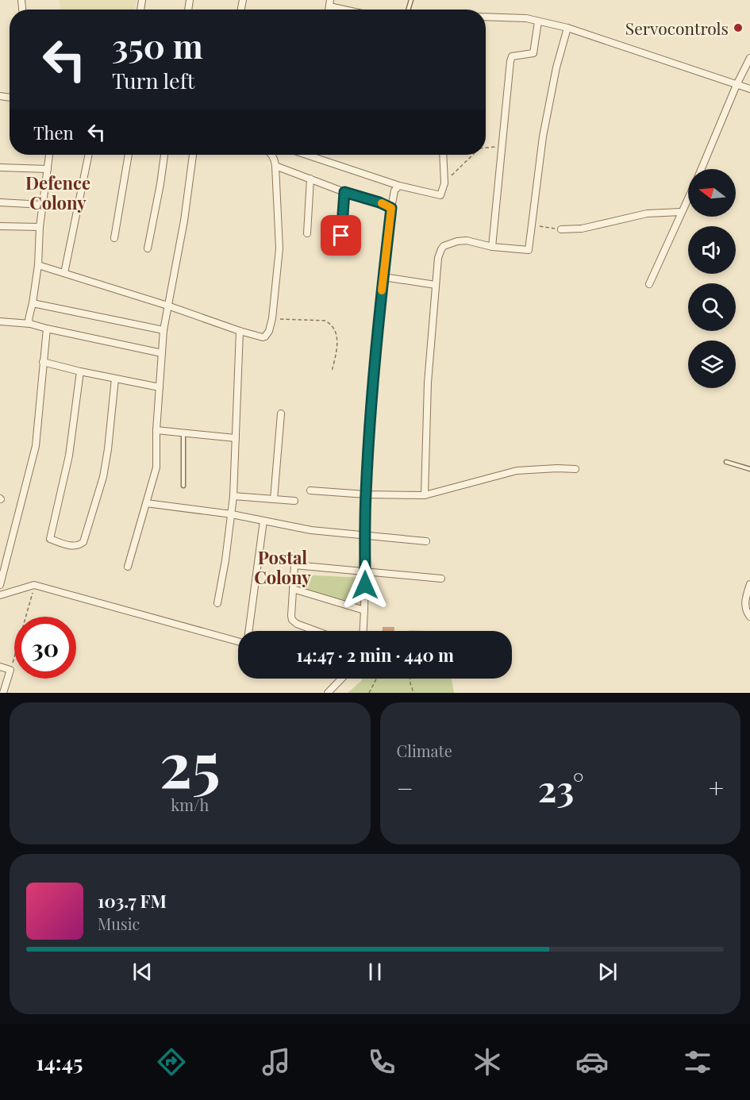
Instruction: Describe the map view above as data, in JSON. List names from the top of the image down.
{
  "districts": ["Defence Colony", "Postal Colony"],
  "places": ["Servocontrols"],
  "north": "left",
  "page": {
    "turn": ["350 m", "Turn left"],
    "then": "Then",
    "limit": "30",
    "trip": "14:47 · 2 min · 440 m",
    "tile": [
      ["25", "km/h"],
      "Climate"
    ],
    "heat": ["−", "23°", "+"],
    "song": ["103.7 FM", "Music"],
    "tabs": "14:45"
  }
}
